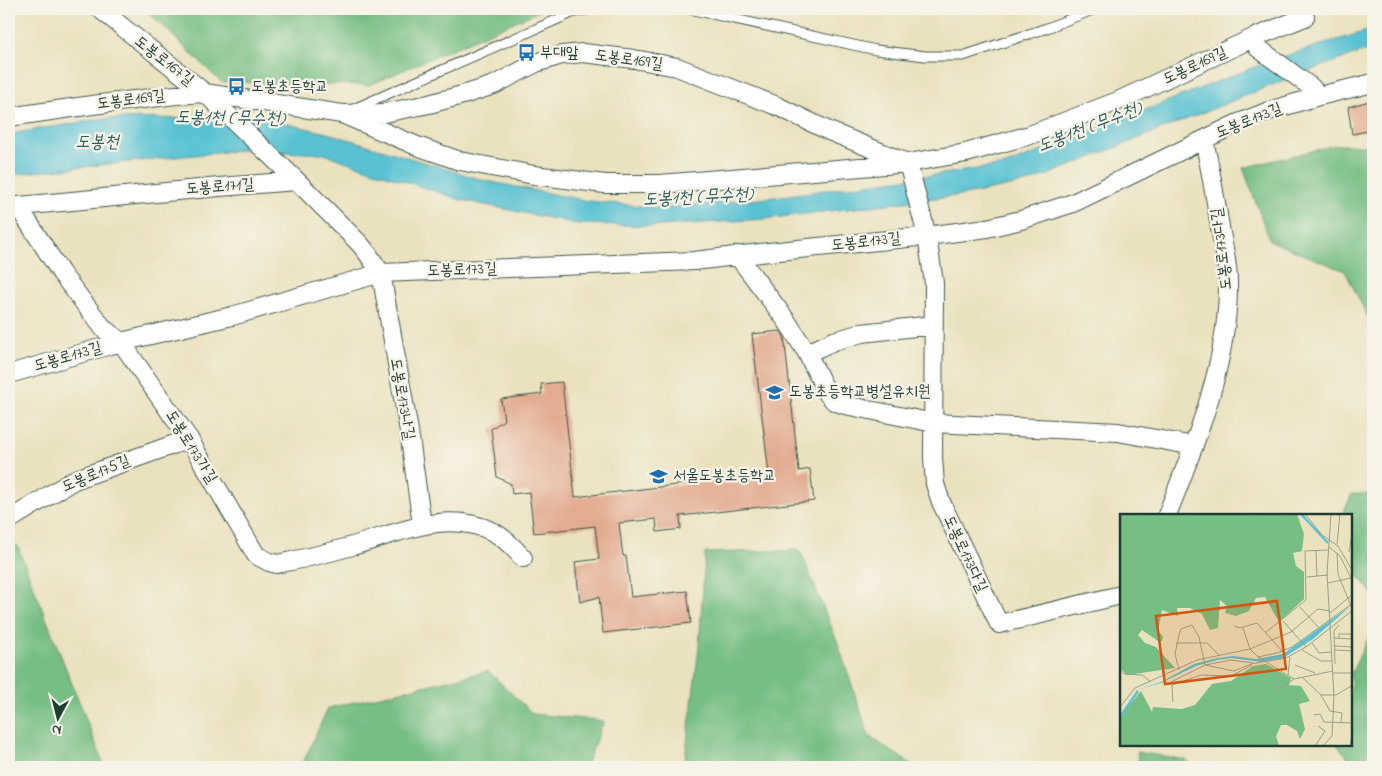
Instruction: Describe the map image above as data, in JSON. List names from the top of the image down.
{
  "streets": {
    "street": [
      "도봉로169길",
      "도봉로167길",
      "도봉로173길",
      "도봉로171길",
      "도봉로173다길",
      "도봉로173나길",
      "도봉로173가길",
      "도봉로175길"
    ]
  },
  "crossings": [
    ["도봉로169길", "도봉로167길"],
    ["도봉로167길", "도봉로171길"],
    ["도봉로173길", "도봉로171길"],
    ["도봉로173길", "도봉로173다길"],
    ["도봉로173길", "도봉로173나길"],
    ["도봉로173길", "도봉로173가길"],
    ["도봉로171길", "도봉로173가길"],
    ["도봉로173나길", "도봉로173가길"],
    ["도봉로173가길", "도봉로175길"]
  ],
  "water": ["도봉1천 (무수천)", "도봉천"],
  "places": {
    "bus stop": ["부대앞", "도봉초등학교"],
    "school or university": ["도봉초등학교병설유치원", "서울도봉초등학교"]
  },
  "north": "bottom"
}
